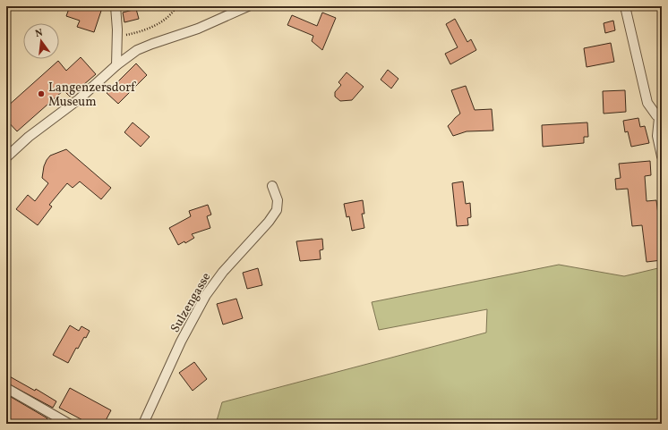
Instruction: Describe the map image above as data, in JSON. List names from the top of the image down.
{
  "streets": {
    "street": ["Sulzengasse"]
  },
  "places": ["Langenzersdorf Museum"],
  "north": "top"
}
